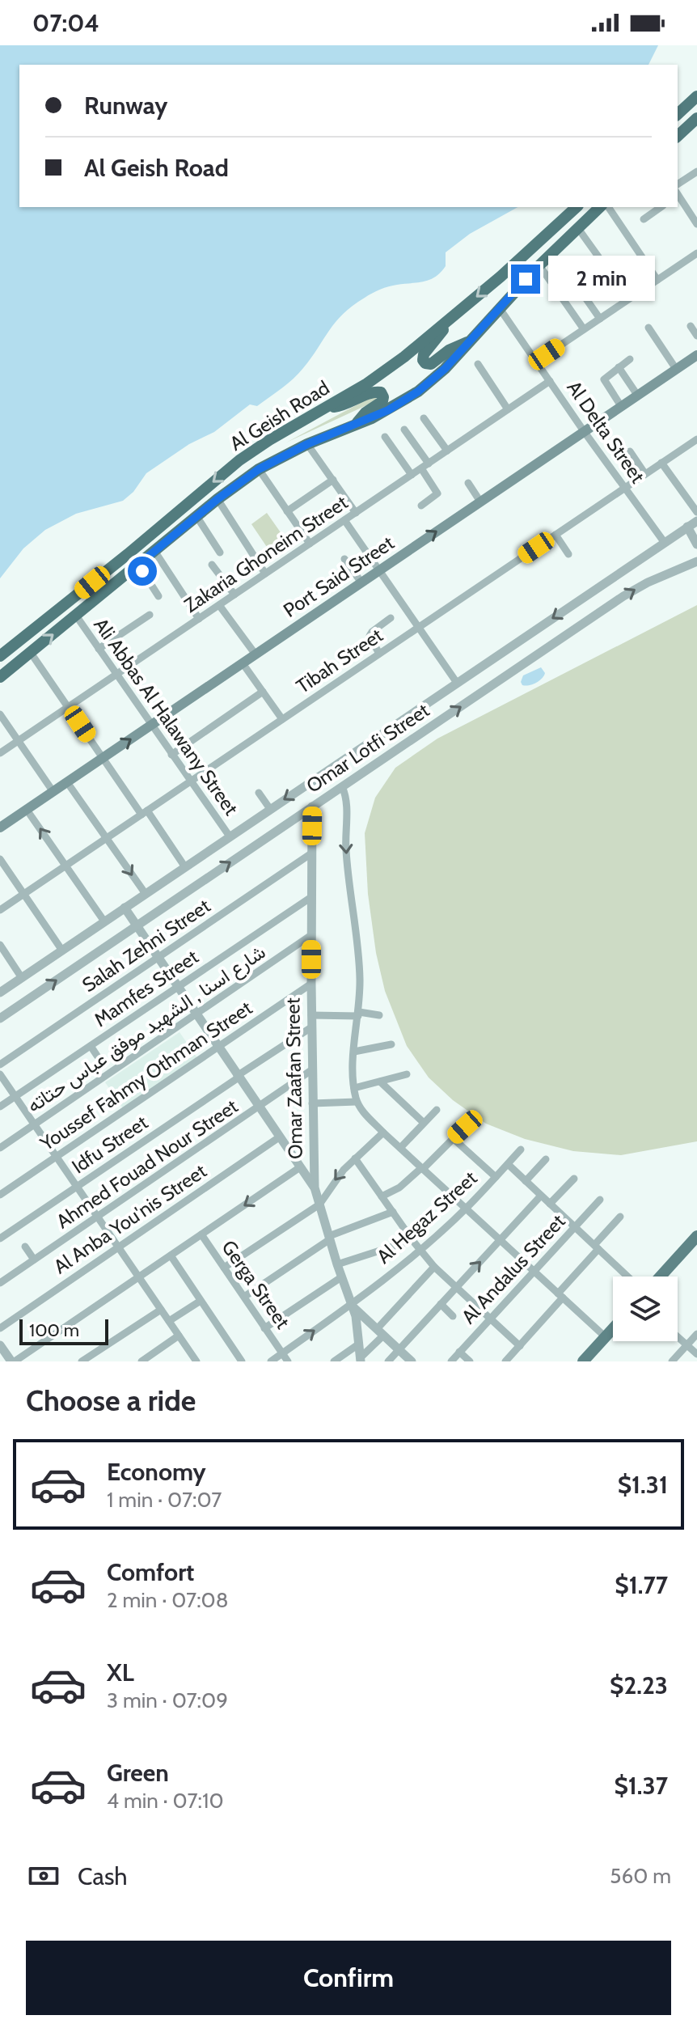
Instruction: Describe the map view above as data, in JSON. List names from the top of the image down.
{
  "streets": {
    "highway": ["Al Geish Road"],
    "main road": ["Port Said Street"],
    "street": [
      "Al Delta Street",
      "Zakaria Ghoneim Street",
      "Tibah Street",
      "Ali Abbas Al Halawany Street",
      "Omar Lotfi Street",
      "Salah Zehni Street",
      "Mamfes Street",
      "شارع اسنا , الشهيد موفق عباس حتاته",
      "Youssef Fahmy Othman Street",
      "Omar Zaafan Street",
      "Idfu Street",
      "Ahmed Fouad Nour Street",
      "Al Hegaz Street",
      "Al Anba You'nis Street",
      "Al Andalus Street",
      "Gerga Street"
    ]
  },
  "crossings": [
    ["Al Geish Road", "Al Delta Street"],
    ["Al Geish Road", "Ali Abbas Al Halawany Street"],
    ["Al Delta Street", "Zakaria Ghoneim Street"],
    ["Al Delta Street", "Port Said Street"],
    ["Al Delta Street", "Tibah Street"],
    ["Al Delta Street", "Omar Lotfi Street"],
    ["Zakaria Ghoneim Street", "Ali Abbas Al Halawany Street"],
    ["Port Said Street", "Ali Abbas Al Halawany Street"],
    ["Tibah Street", "Ali Abbas Al Halawany Street"],
    ["Ali Abbas Al Halawany Street", "Omar Lotfi Street"],
    ["Omar Lotfi Street", "Omar Zaafan Street"],
    ["Salah Zehni Street", "Omar Zaafan Street"],
    ["Mamfes Street", "Omar Zaafan Street"],
    ["شارع اسنا , الشهيد موفق عباس حتاته", "Omar Zaafan Street"],
    ["Youssef Fahmy Othman Street", "Omar Zaafan Street"],
    ["Omar Zaafan Street", "Idfu Street"],
    ["Omar Zaafan Street", "Ahmed Fouad Nour Street"],
    ["Omar Zaafan Street", "Al Hegaz Street"],
    ["Al Hegaz Street", "Gerga Street"]
  ],
  "scale_bar": "100 m",
  "page": {
    "status": "07:04",
    "banner": ["Runway", "Al Geish Road"],
    "bubble": "2 min",
    "scale": "100 m",
    "heading": "Choose a ride",
    "list": [
      {
        "name": "Economy",
        "note": "1 min · 07:07",
        "value": "$1.31"
      },
      {
        "name": "Comfort",
        "note": "2 min · 07:08",
        "value": "$1.77"
      },
      {
        "name": "XL",
        "note": "3 min · 07:09",
        "value": "$2.23"
      },
      {
        "name": "Green",
        "note": "4 min · 07:10",
        "value": "$1.37"
      }
    ],
    "pay": ["Cash", "560 m"],
    "buttons": "Confirm"
  }
}
